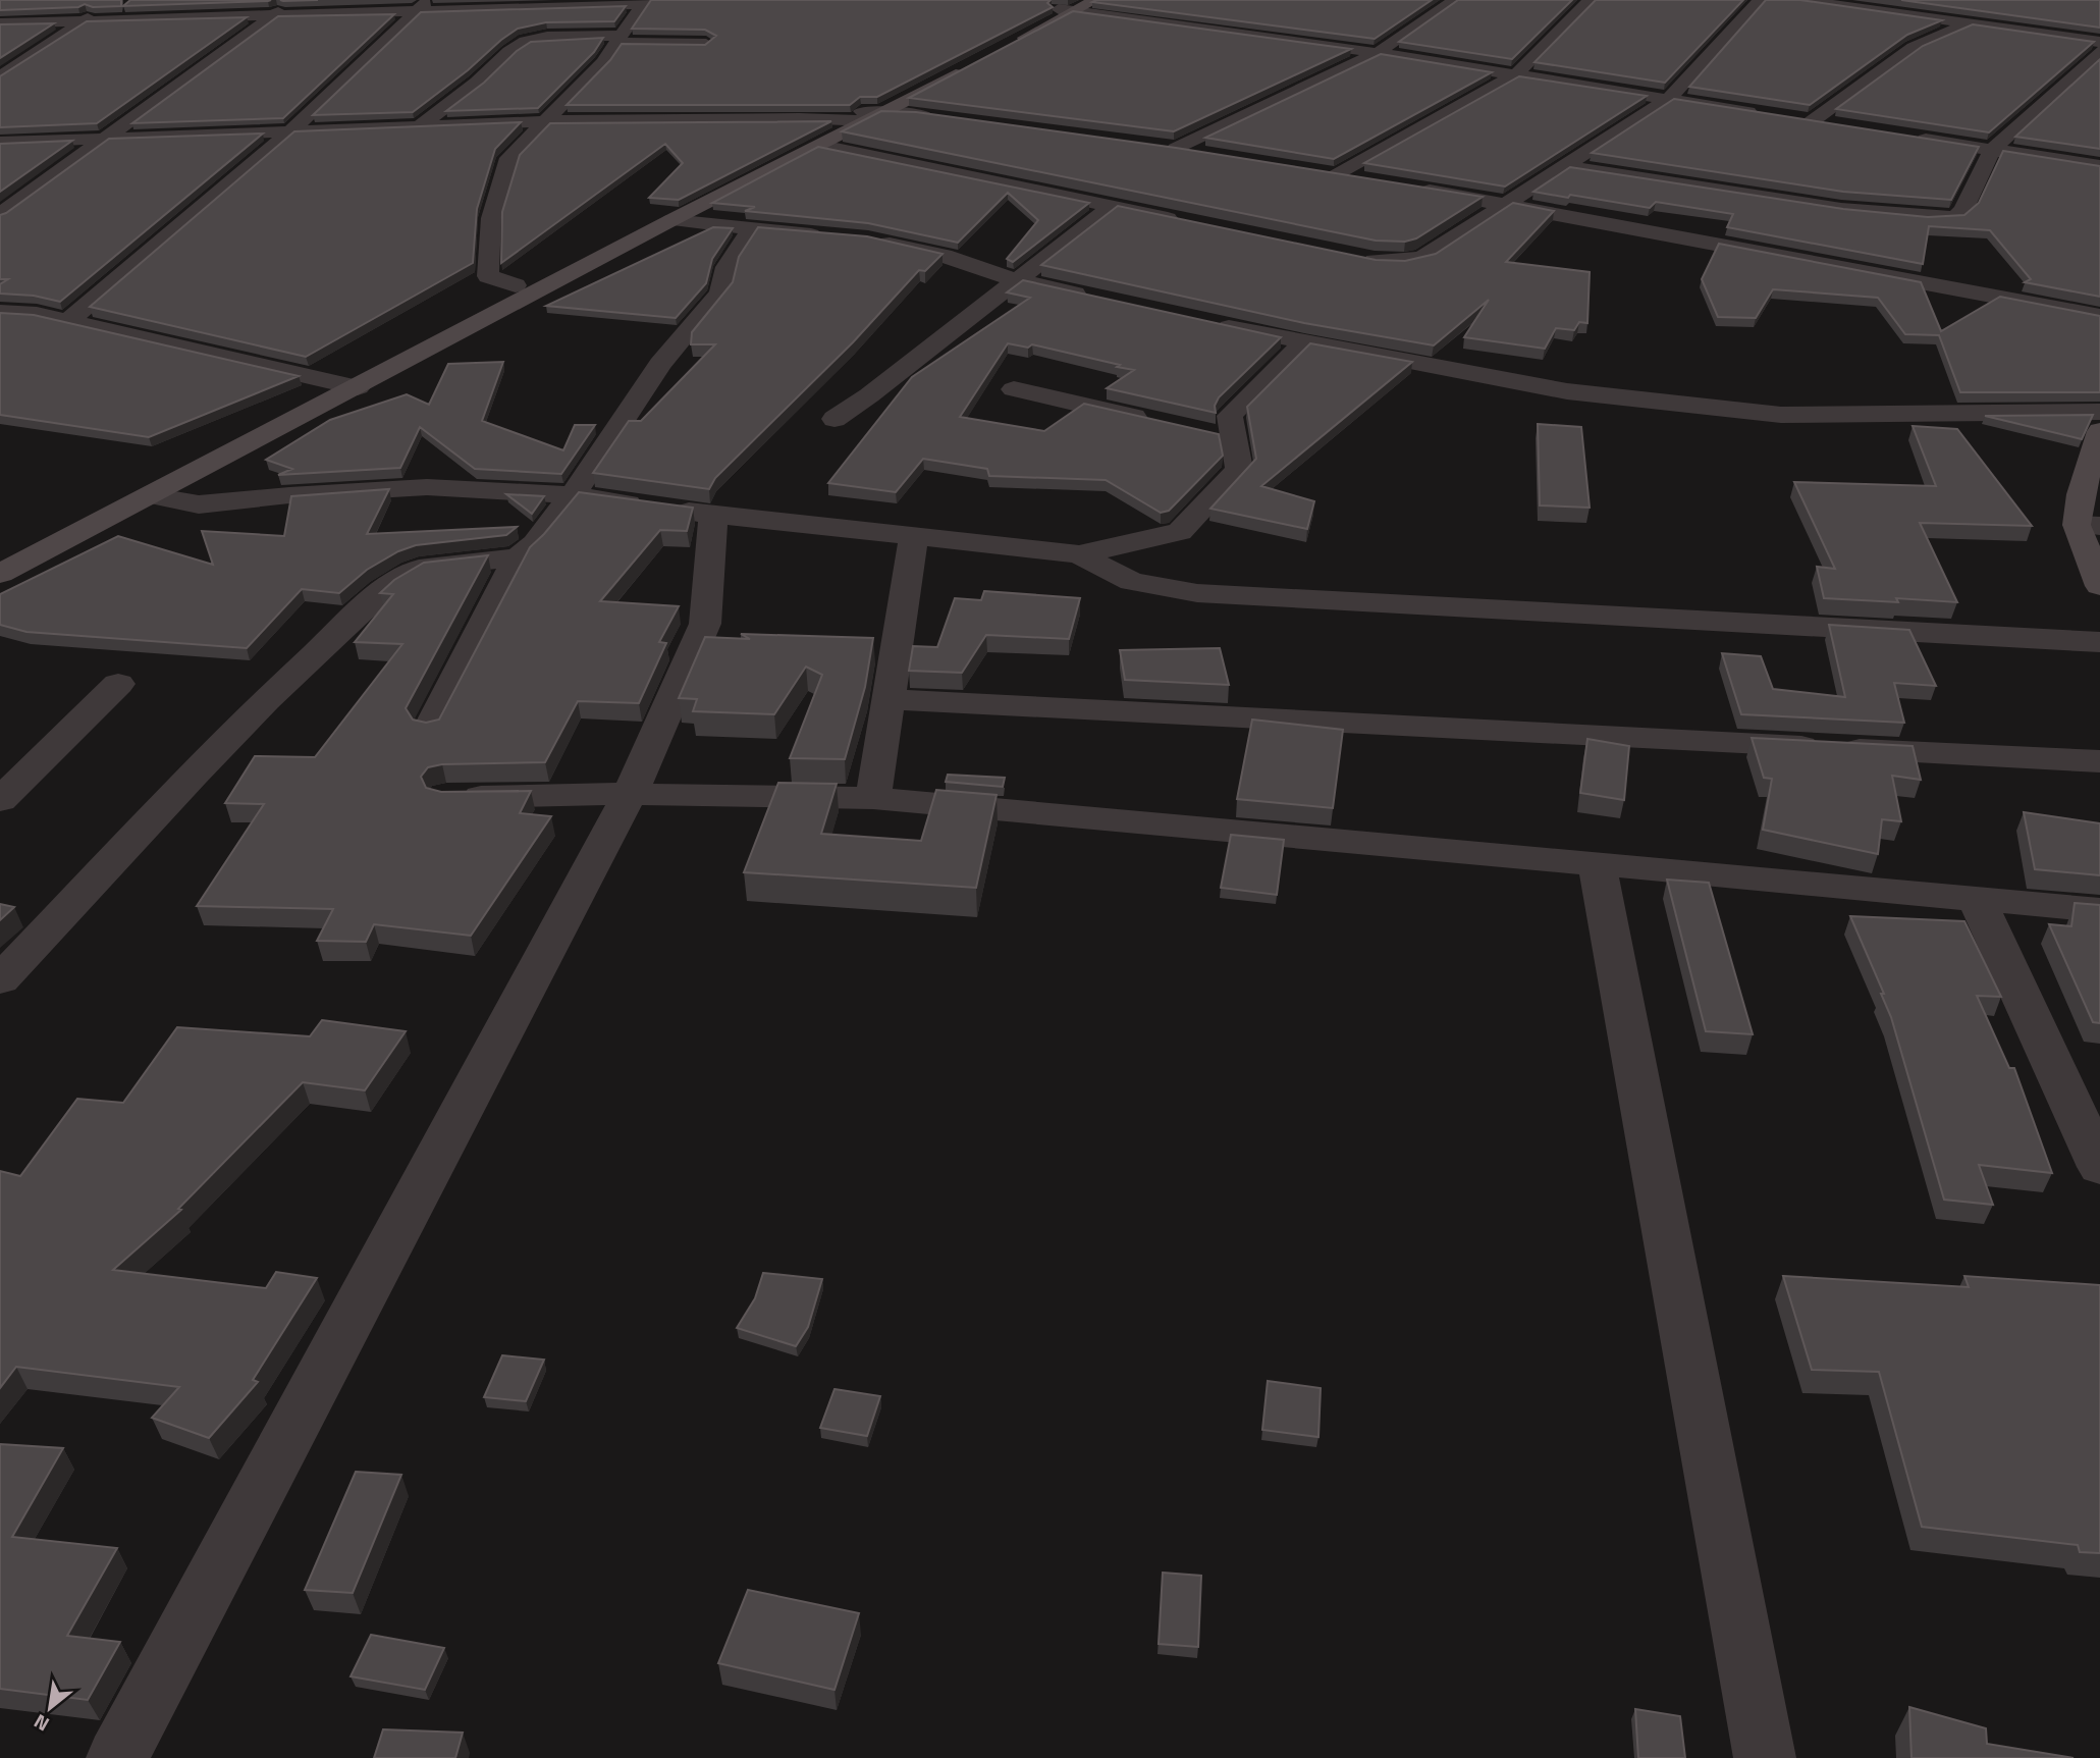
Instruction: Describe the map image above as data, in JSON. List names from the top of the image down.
{
  "north": "bottom left"
}
